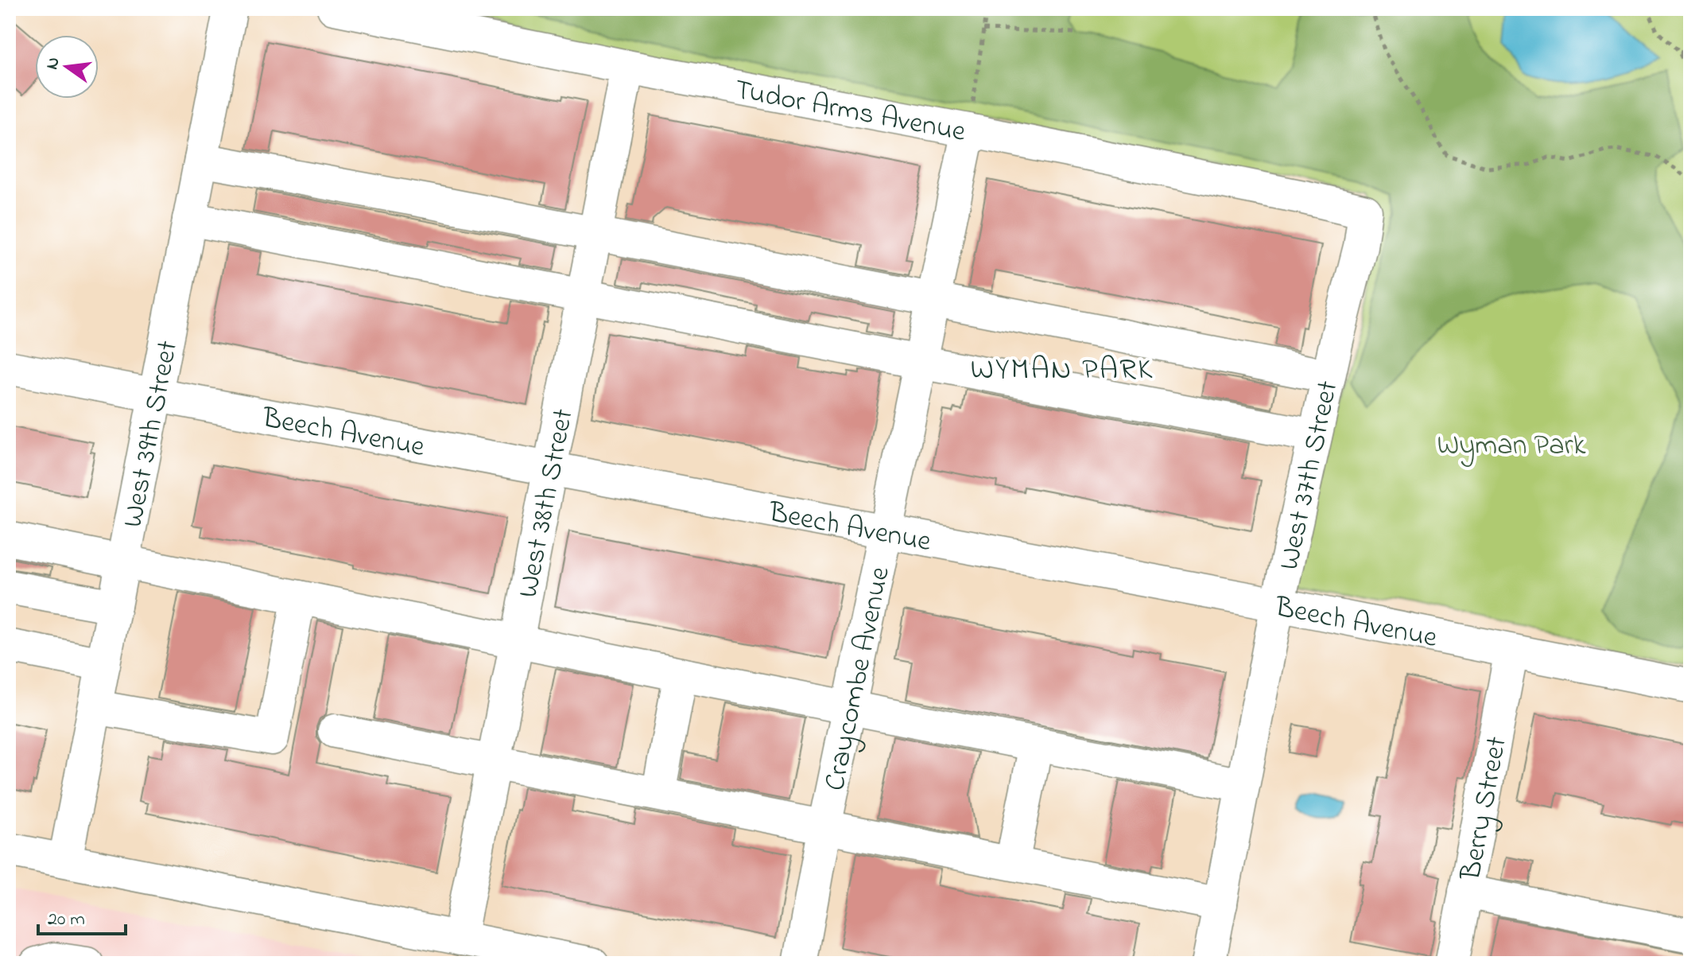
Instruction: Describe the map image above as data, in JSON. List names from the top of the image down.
{
  "streets": {
    "street": [
      "Tudor Arms Avenue",
      "Beech Avenue",
      "West 39th Street",
      "West 37th Street",
      "West 38th Street",
      "Craycombe Avenue",
      "Berry Street"
    ]
  },
  "crossings": [
    ["Tudor Arms Avenue", "West 37th Street"],
    ["Tudor Arms Avenue", "West 38th Street"],
    ["Tudor Arms Avenue", "Craycombe Avenue"],
    ["Beech Avenue", "West 39th Street"],
    ["Beech Avenue", "West 37th Street"],
    ["Beech Avenue", "West 38th Street"],
    ["Beech Avenue", "Craycombe Avenue"],
    ["Beech Avenue", "Berry Street"]
  ],
  "districts": ["WYMAN PARK"],
  "parks": ["Wyman Park"],
  "scale_bar": "20 m",
  "north": "left"
}
